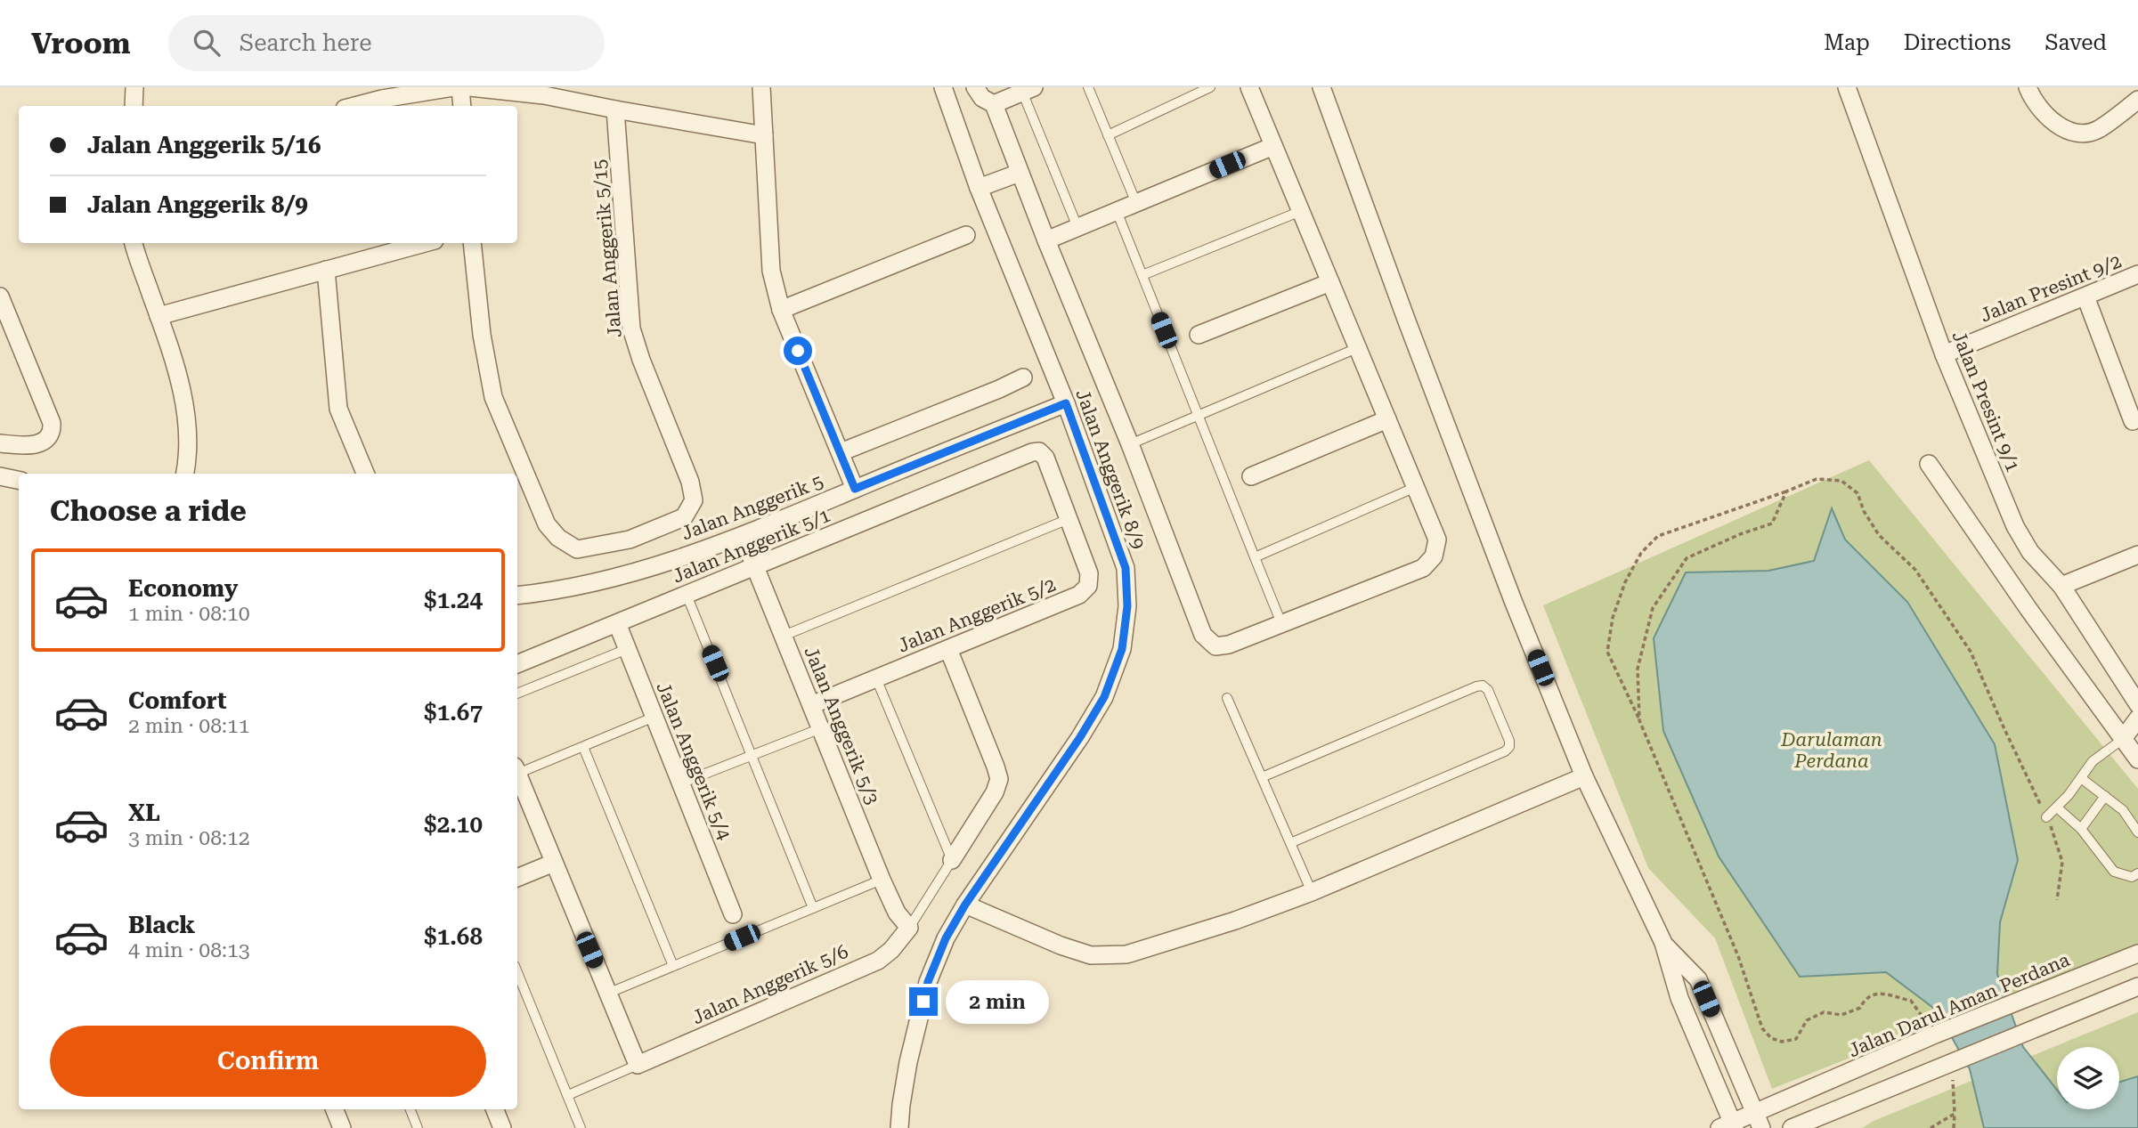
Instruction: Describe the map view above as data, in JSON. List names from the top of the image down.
{
  "streets": {
    "street": [
      "Jalan Anggerik 5/15",
      "Jalan Presint 9/2",
      "Jalan Presint 9/1",
      "Jalan Anggerik 8/9",
      "Jalan Anggerik 5",
      "Jalan Anggerik 5/1",
      "Jalan Anggerik 5/2",
      "Jalan Anggerik 5/3",
      "Jalan Anggerik 5/4",
      "Jalan Anggerik 5/6",
      "Jalan Darul Aman Perdana"
    ]
  },
  "crossings": [
    ["Jalan Presint 9/2", "Jalan Presint 9/1"],
    ["Jalan Anggerik 8/9", "Jalan Anggerik 5"],
    ["Jalan Anggerik 5", "Jalan Anggerik 5/3"],
    ["Jalan Anggerik 5/1", "Jalan Anggerik 5/2"],
    ["Jalan Anggerik 5/1", "Jalan Anggerik 5/3"],
    ["Jalan Anggerik 5/1", "Jalan Anggerik 5/4"],
    ["Jalan Anggerik 5/2", "Jalan Anggerik 5/3"],
    ["Jalan Anggerik 5/3", "Jalan Anggerik 5/6"]
  ],
  "parks": ["Darulaman Perdana"],
  "page": {
    "header": "Vroom",
    "search": "Search here",
    "nav": ["Map", "Directions", "Saved"],
    "banner": ["Jalan Anggerik 5/16", "Jalan Anggerik 8/9"],
    "heading": "Choose a ride",
    "list": [
      {
        "name": "Economy",
        "note": "1 min · 08:10",
        "value": "$1.24"
      },
      {
        "name": "Comfort",
        "note": "2 min · 08:11",
        "value": "$1.67"
      },
      {
        "name": "XL",
        "note": "3 min · 08:12",
        "value": "$2.10"
      },
      {
        "name": "Black",
        "note": "4 min · 08:13",
        "value": "$1.68"
      }
    ],
    "bubble": "2 min",
    "buttons": "Confirm"
  }
}
